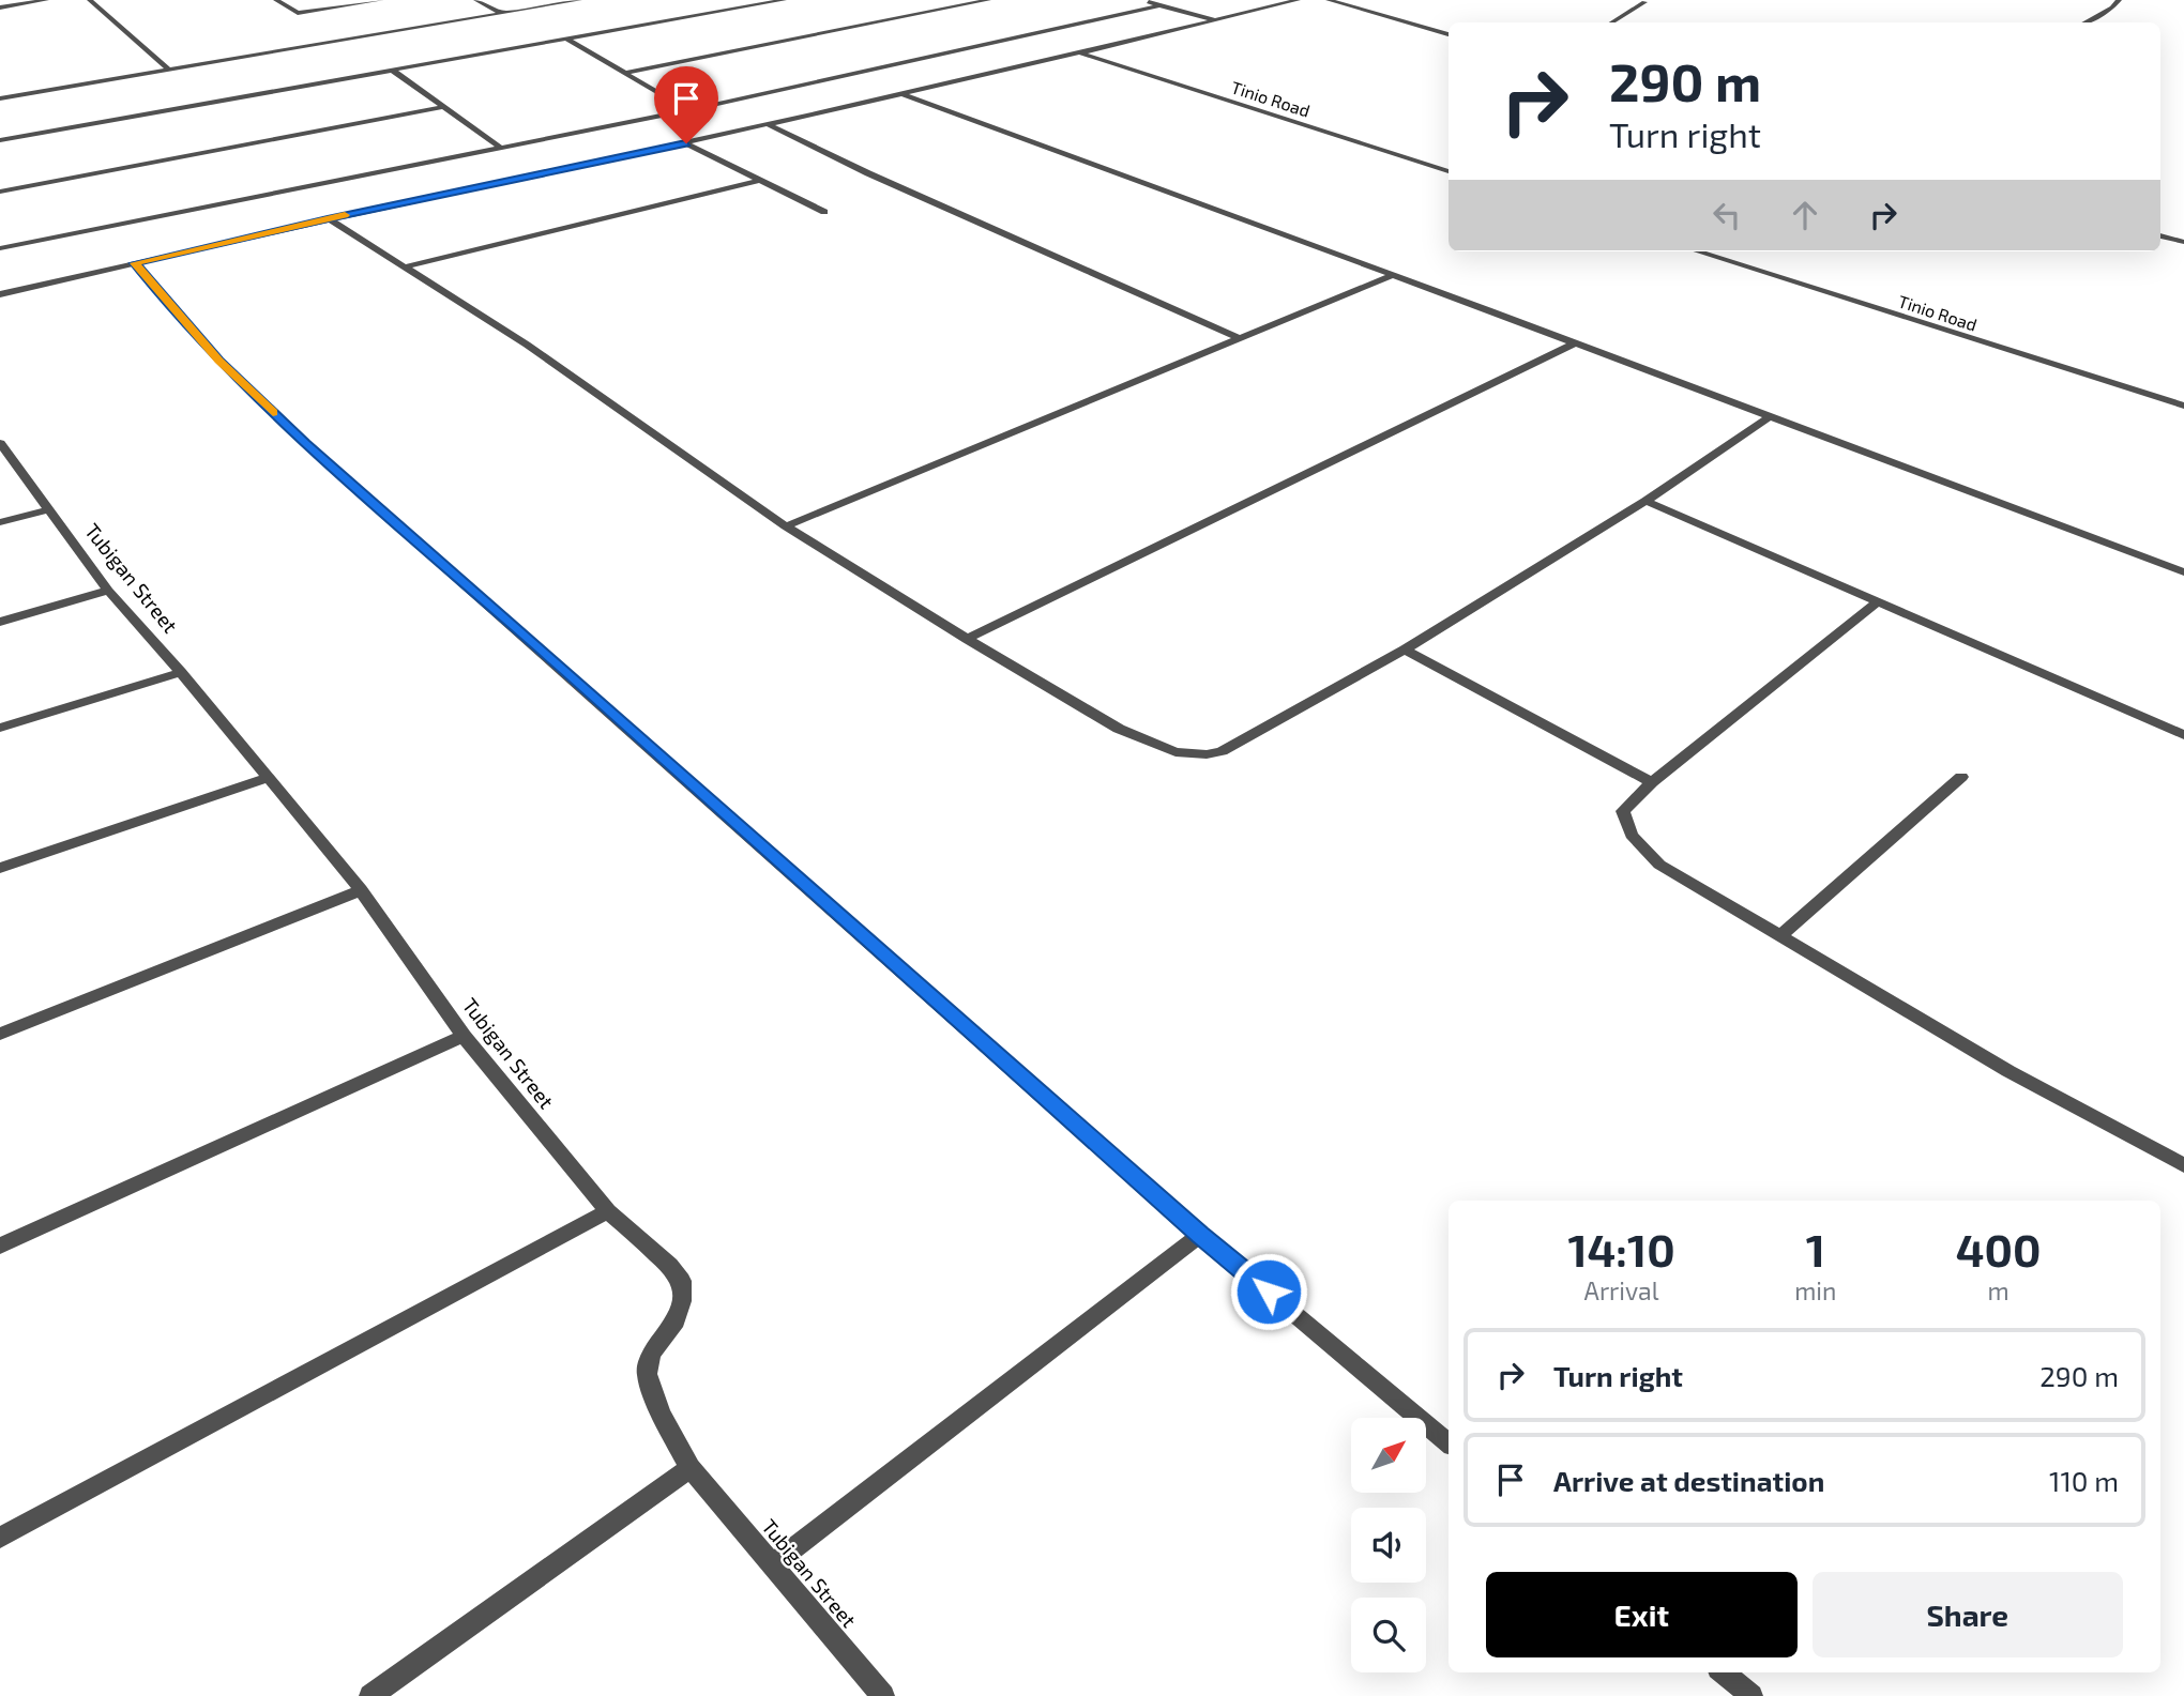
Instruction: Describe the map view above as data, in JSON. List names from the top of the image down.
{
  "streets": {
    "street": ["Tinio Road", "Tubigan Street"]
  },
  "north": "top right",
  "page": {
    "turn": ["290 m", "Turn right"],
    "eta": [
      "14:10",
      "Arrival",
      "1",
      "min",
      "400",
      "m"
    ],
    "list": [
      {
        "name": "Turn right",
        "value": "290 m"
      },
      {
        "name": "Arrive at destination",
        "value": "110 m"
      }
    ],
    "buttons": ["Exit", "Share"]
  }
}
